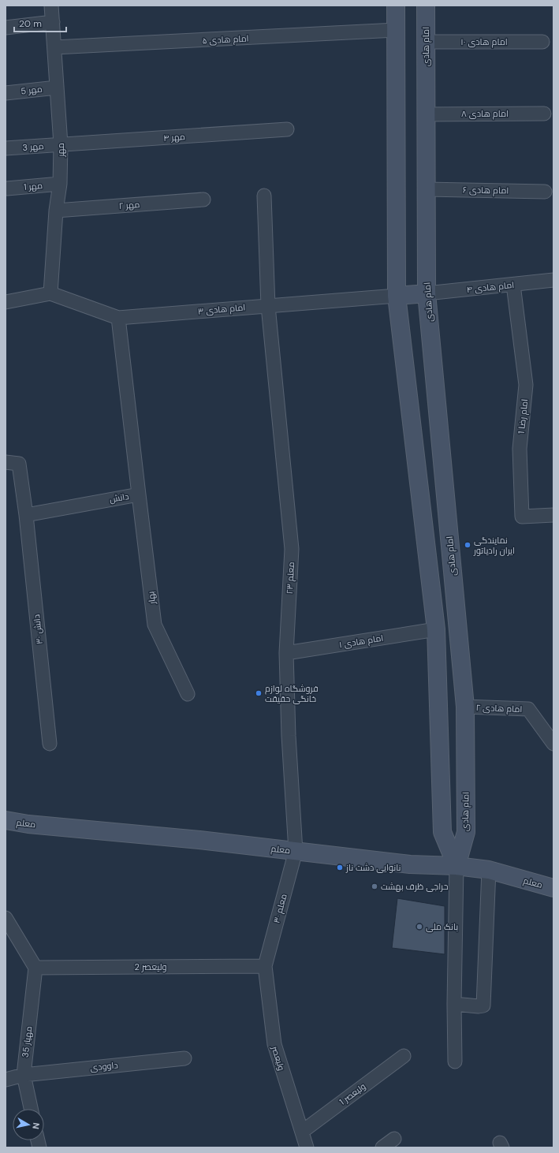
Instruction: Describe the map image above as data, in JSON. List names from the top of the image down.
{
  "streets": {
    "main road": ["امام هادی", "معلم"],
    "street": [
      "امام هادی ۵",
      "امام هادی ۱۰",
      "مهر 5",
      "امام هادی ۸",
      "مهر ۴",
      "مهر 3",
      "مهر",
      "مهر 1",
      "امام هادی ۶",
      "مهر ۲",
      "امام هادی ۴",
      "امام هادی ٣",
      "امام رضا 1",
      "دانش",
      "معلم ۲۳",
      "بهار",
      "دانش ۳۰",
      "امام هادی ١",
      "امام هادی ٢",
      "معلم ۳۰",
      "ولیعصر 2",
      "مهیار 35",
      "ولیعصر",
      "داوودی",
      "ولیعصر 1"
    ]
  },
  "crossings": [
    ["امام هادی ۵", "مهر"],
    ["امام هادی ۱۰", "امام هادی"],
    ["امام هادی", "امام هادی ۸"],
    ["امام هادی", "امام هادی ۶"],
    ["امام هادی", "امام هادی ۴"],
    ["امام هادی", "امام هادی ٢"],
    ["امام هادی", "معلم"],
    ["مهر 5", "مهر"],
    ["مهر ۴", "مهر 3"],
    ["مهر ۴", "مهر"],
    ["مهر 3", "مهر"],
    ["مهر", "مهر 1"],
    ["مهر", "مهر ۲"],
    ["مهر", "امام هادی ٣"],
    ["امام هادی ۴", "امام رضا 1"],
    ["امام هادی ٣", "دانش"],
    ["امام هادی ٣", "معلم ۲۳"],
    ["دانش", "بهار"],
    ["دانش", "دانش ۳۰"],
    ["معلم ۲۳", "امام هادی ١"],
    ["معلم ۲۳", "معلم"],
    ["معلم ۲۳", "معلم ۳۰"],
    ["معلم", "معلم ۳۰"],
    ["معلم ۳۰", "ولیعصر 2"],
    ["معلم ۳۰", "ولیعصر"],
    ["ولیعصر 2", "مهیار 35"],
    ["ولیعصر 2", "ولیعصر"],
    ["مهیار 35", "داوودی"],
    ["ولیعصر", "ولیعصر 1"]
  ],
  "places": [
    "نمایندگی ایران رادیاتور",
    "فروشگاه لوازم خانگی حقیقت",
    "نانوایی دشت ناز",
    "حراجی ظرف بهشت",
    "بانک ملی"
  ],
  "scale_bar": "20 m",
  "north": "right"
}
